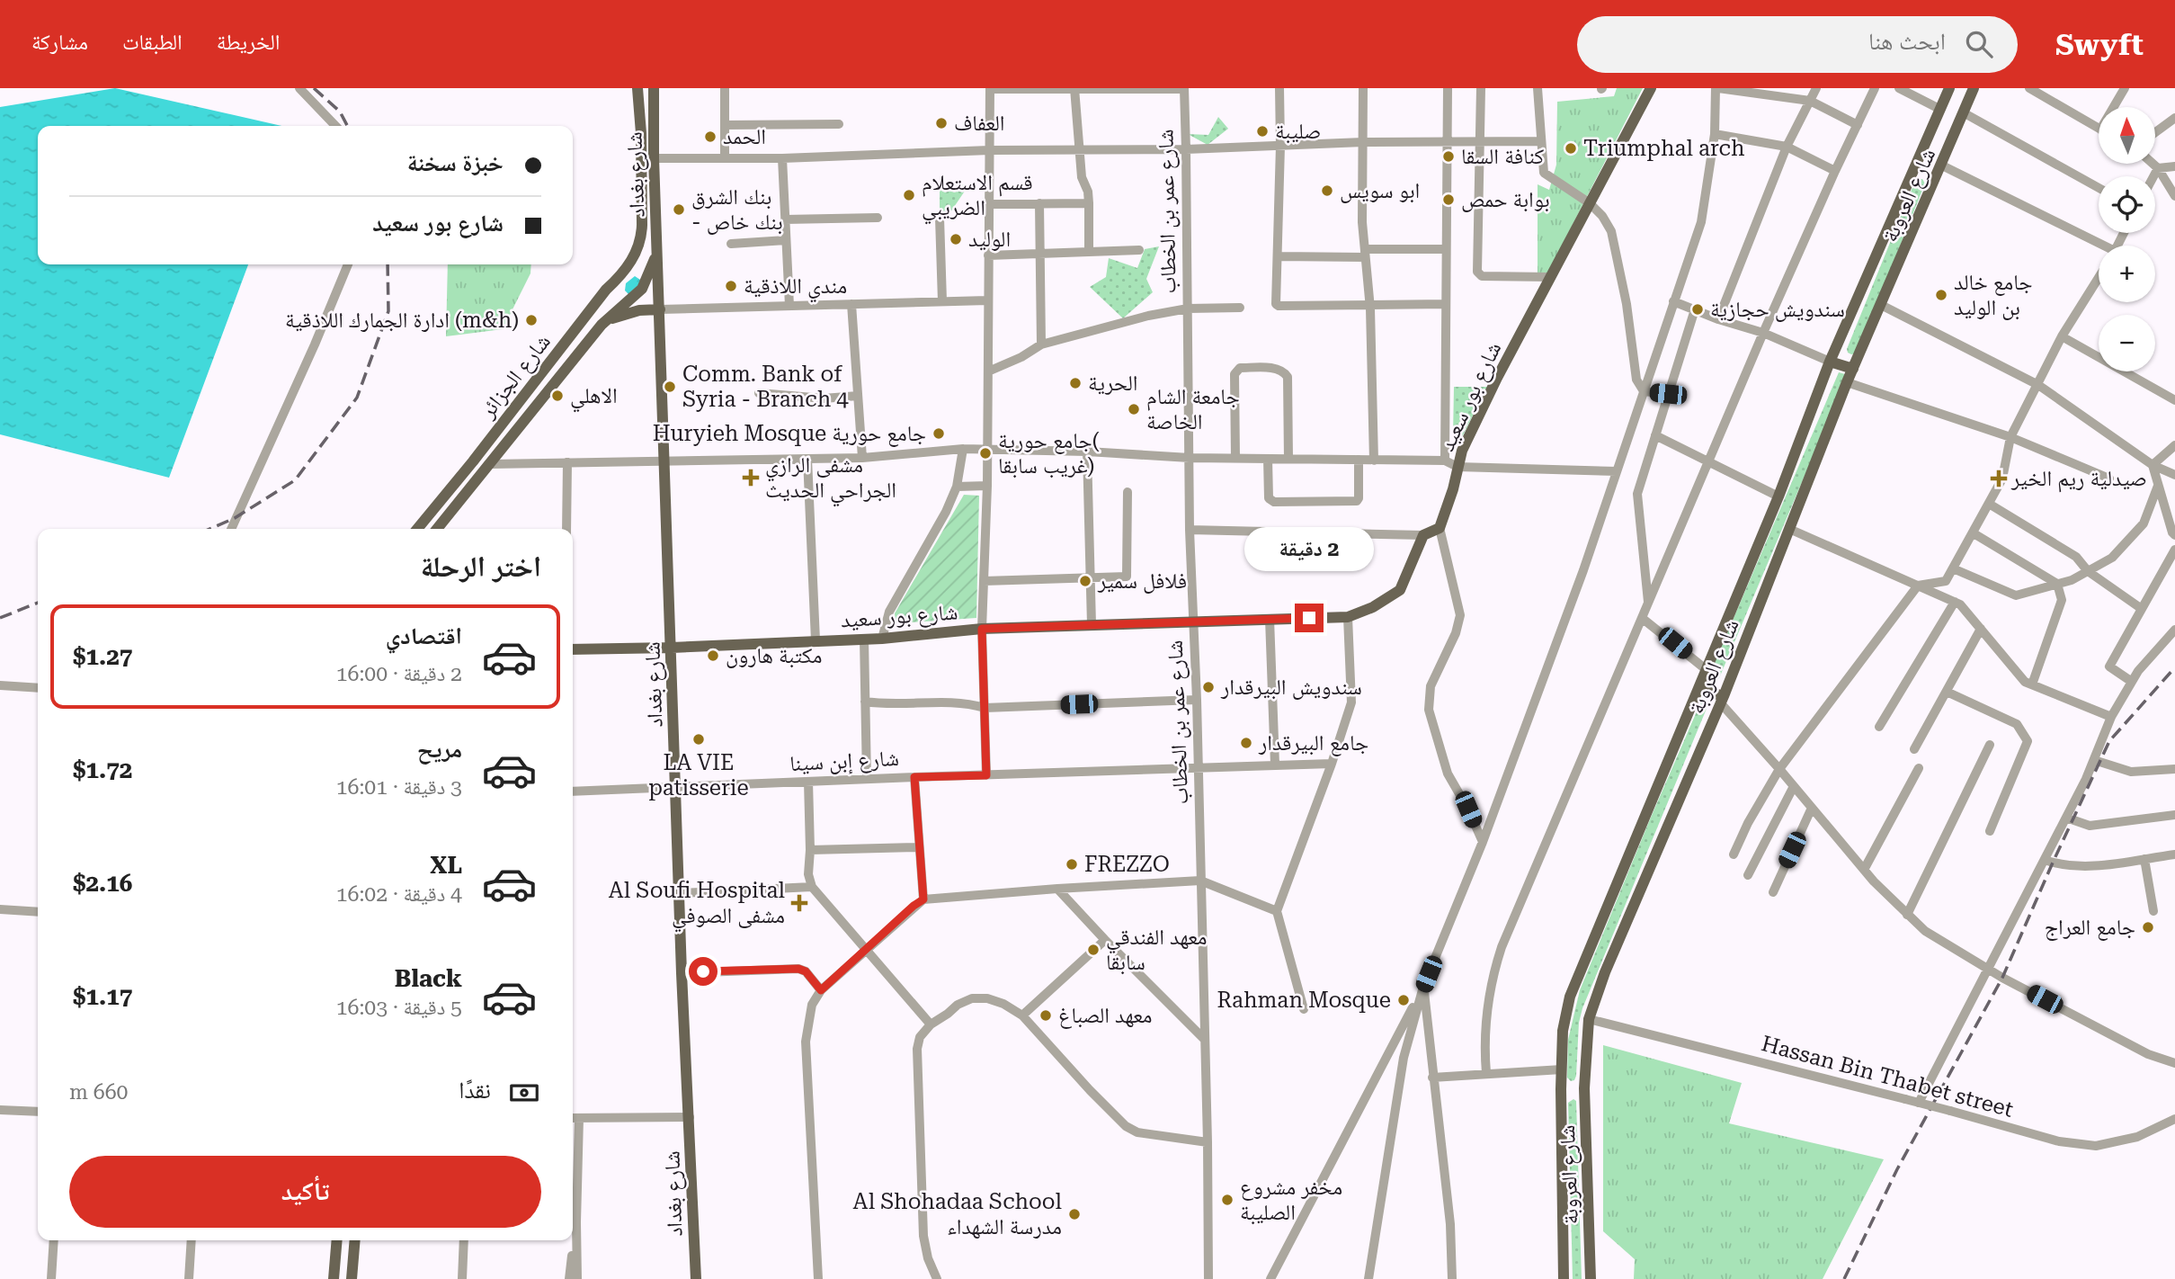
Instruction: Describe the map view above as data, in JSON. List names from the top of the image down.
{
  "streets": {
    "main road": [
      "شارع بغداد",
      "شارع العروبة",
      "شارع الجزائر",
      "شارع بور سعيد"
    ],
    "street": ["شارع عمر بن الخطاب", "شارع إبن سينا", "Hassan Bin Thabet street"]
  },
  "crossings": [
    ["شارع بغداد", "شارع الجزائر"],
    ["شارع بغداد", "شارع بور سعيد"],
    ["شارع بغداد", "شارع إبن سينا"],
    ["شارع العروبة", "Hassan Bin Thabet street"],
    ["شارع عمر بن الخطاب", "شارع بور سعيد"],
    ["شارع عمر بن الخطاب", "شارع إبن سينا"]
  ],
  "places": {
    "other": [
      "العفاف",
      "صليبة",
      "الحمد",
      "Triumphal arch",
      "كنافة السقا",
      "ابو سويس",
      "قسم الاستعلام الضريبي",
      "بوابة حمص",
      "بنك الشرق - بنك خاص",
      "الوليد",
      "مندي اللاذقية",
      "جامع خالد بن الوليد",
      "سندويش حجازية",
      "ادارة الجمارك اللاذقية (m&h)",
      "الحرية",
      "Comm. Bank of Syria - Branch 4",
      "الاهلي",
      "جامعة الشام الخاصة",
      "Huryieh Mosque جامع حورية",
      "جامع حورية( غريب سابقا)",
      "فلافل سمير",
      "مكتبة هارون",
      "سندويش البيرقدار",
      "LA VIE patisserie",
      "جامع البيرقدار",
      "FREZZO",
      "جامع العراج",
      "معهد الفندقي سابقا",
      "Rahman Mosque",
      "معهد الصباغ",
      "مخفر مشروع الصليبة",
      "Al Shohadaa School مدرسة الشهداء"
    ],
    "health": ["مشفى الرازي الجراحي الحديث", "صيدلية ريم الخير", "Al Soufi Hospital مشفى الصوفي"]
  },
  "north": "top",
  "page": {
    "header": "Swyft",
    "search": "ابحث هنا",
    "nav": ["الخريطة", "الطبقات", "مشاركة"],
    "map_buttons": ["+", "−"],
    "banner": ["خبزة سخنة", "شارع بور سعيد"],
    "bubble": "2 دقيقة",
    "heading": "اختر الرحلة",
    "list": [
      {
        "name": "اقتصادي",
        "note": "2 دقيقة · 16:00",
        "value": "$1.27"
      },
      {
        "name": "مريح",
        "note": "3 دقيقة · 16:01",
        "value": "$1.72"
      },
      {
        "name": "XL",
        "note": "4 دقيقة · 16:02",
        "value": "$2.16"
      },
      {
        "name": "Black",
        "note": "5 دقيقة · 16:03",
        "value": "$1.17"
      }
    ],
    "pay": ["نقدًا", "660 m"],
    "buttons": "تأكيد"
  }
}
